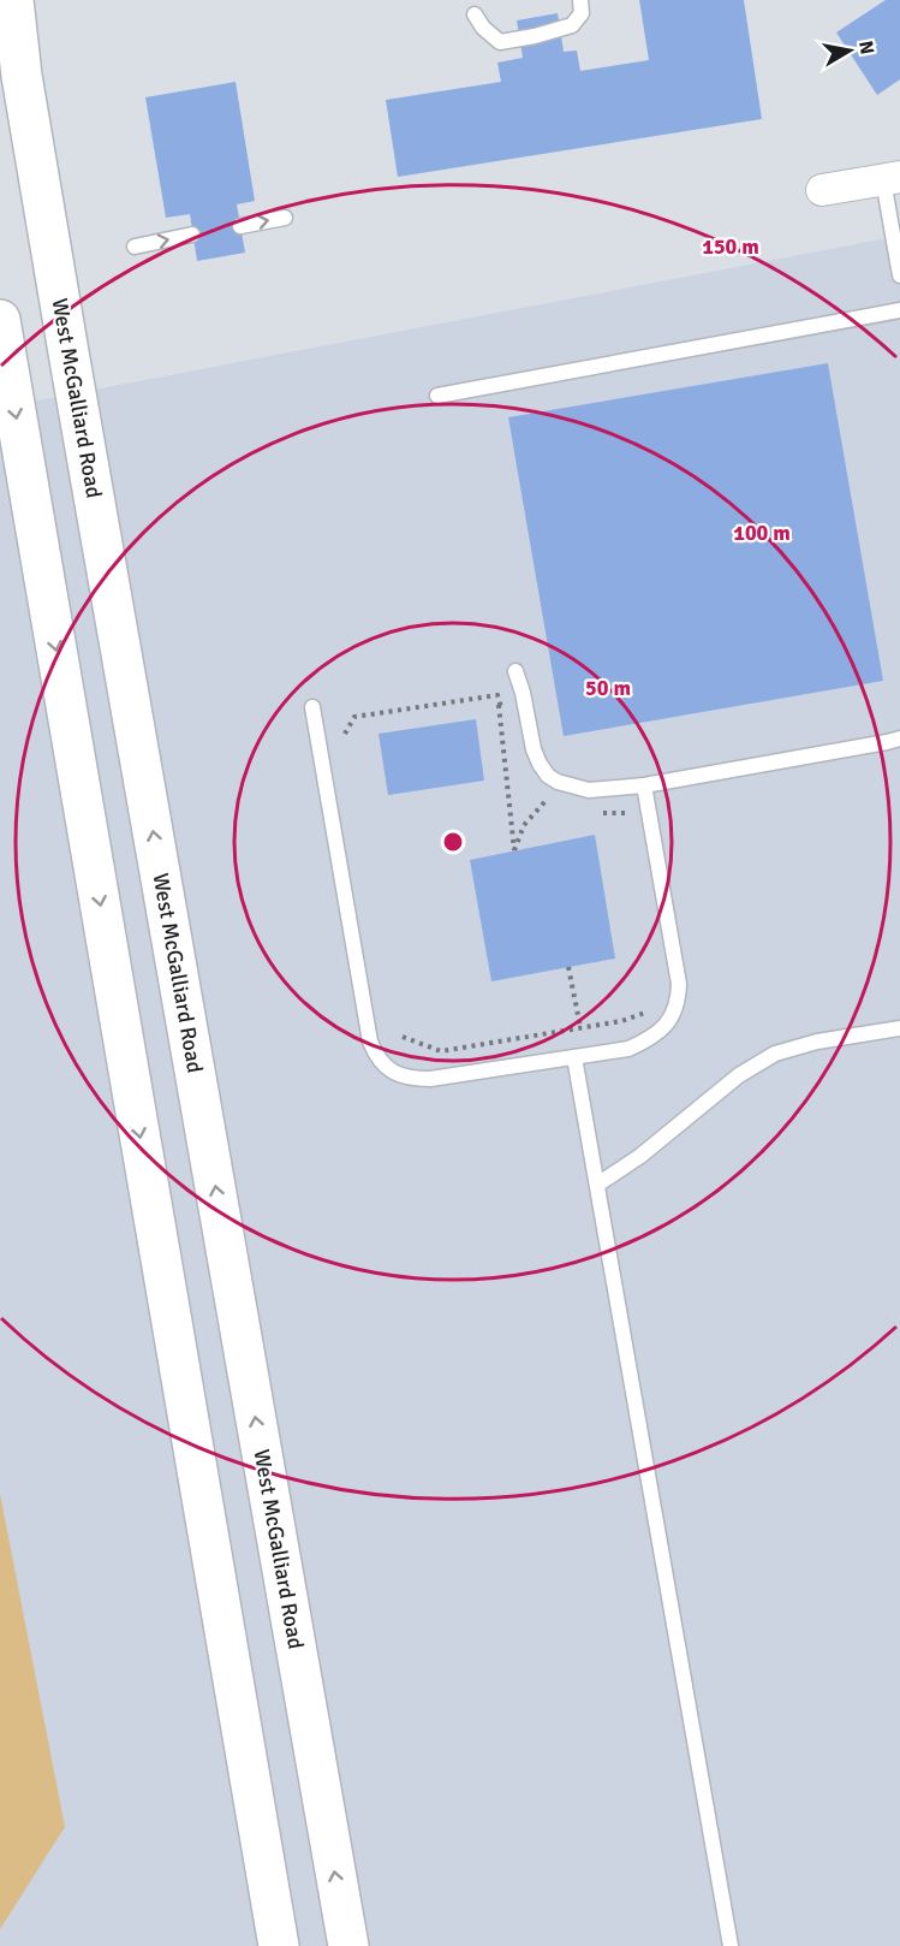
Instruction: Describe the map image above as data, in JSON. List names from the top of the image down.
{
  "streets": {
    "main road": ["West McGalliard Road"]
  },
  "north": "right",
  "rings": ["150 m", "100 m", "50 m"]
}
